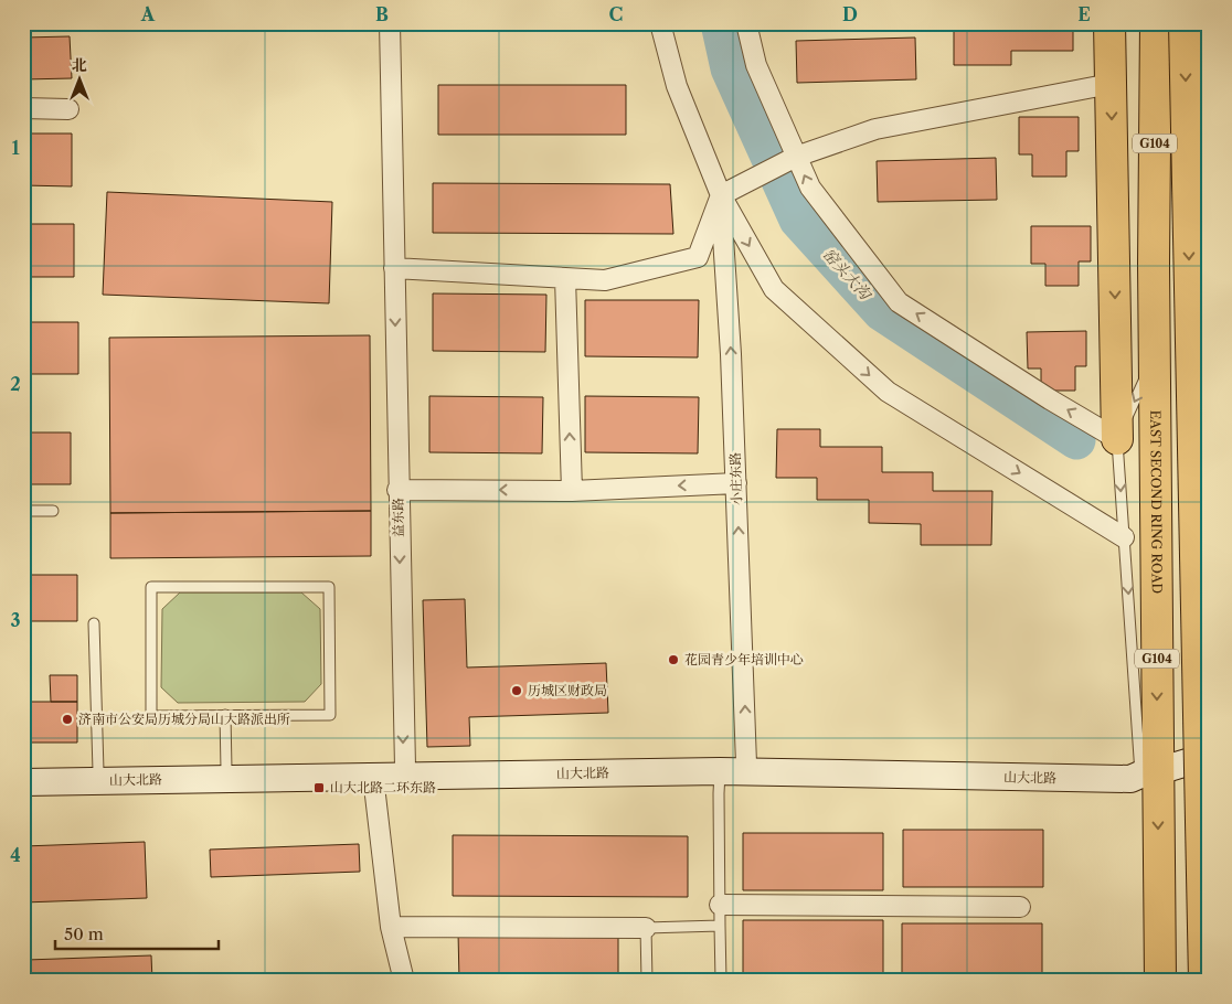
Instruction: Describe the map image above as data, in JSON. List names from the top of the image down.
{
  "streets": {
    "highway": ["G104", "EAST SECOND RING ROAD"],
    "main road": ["山大北路"],
    "street": ["小庄东路", "益东路"]
  },
  "crossings": [
    ["小庄东路", "山大北路"],
    ["EAST SECOND RING ROAD", "山大北路"],
    ["益东路", "山大北路"]
  ],
  "water": ["窑头大沟"],
  "places": {
    "other": ["花园青少年培训中心", "历城区财政局", "济南市公安局历城分局山大路派出所"],
    "transit": ["山大北路二环东路"]
  },
  "scale_bar": "50 m",
  "north": "top",
  "grid": {
    "columns": [
      "A",
      "B",
      "C",
      "D",
      "E"
    ],
    "rows": [
      "1",
      "2",
      "3",
      "4"
    ]
  }
}
